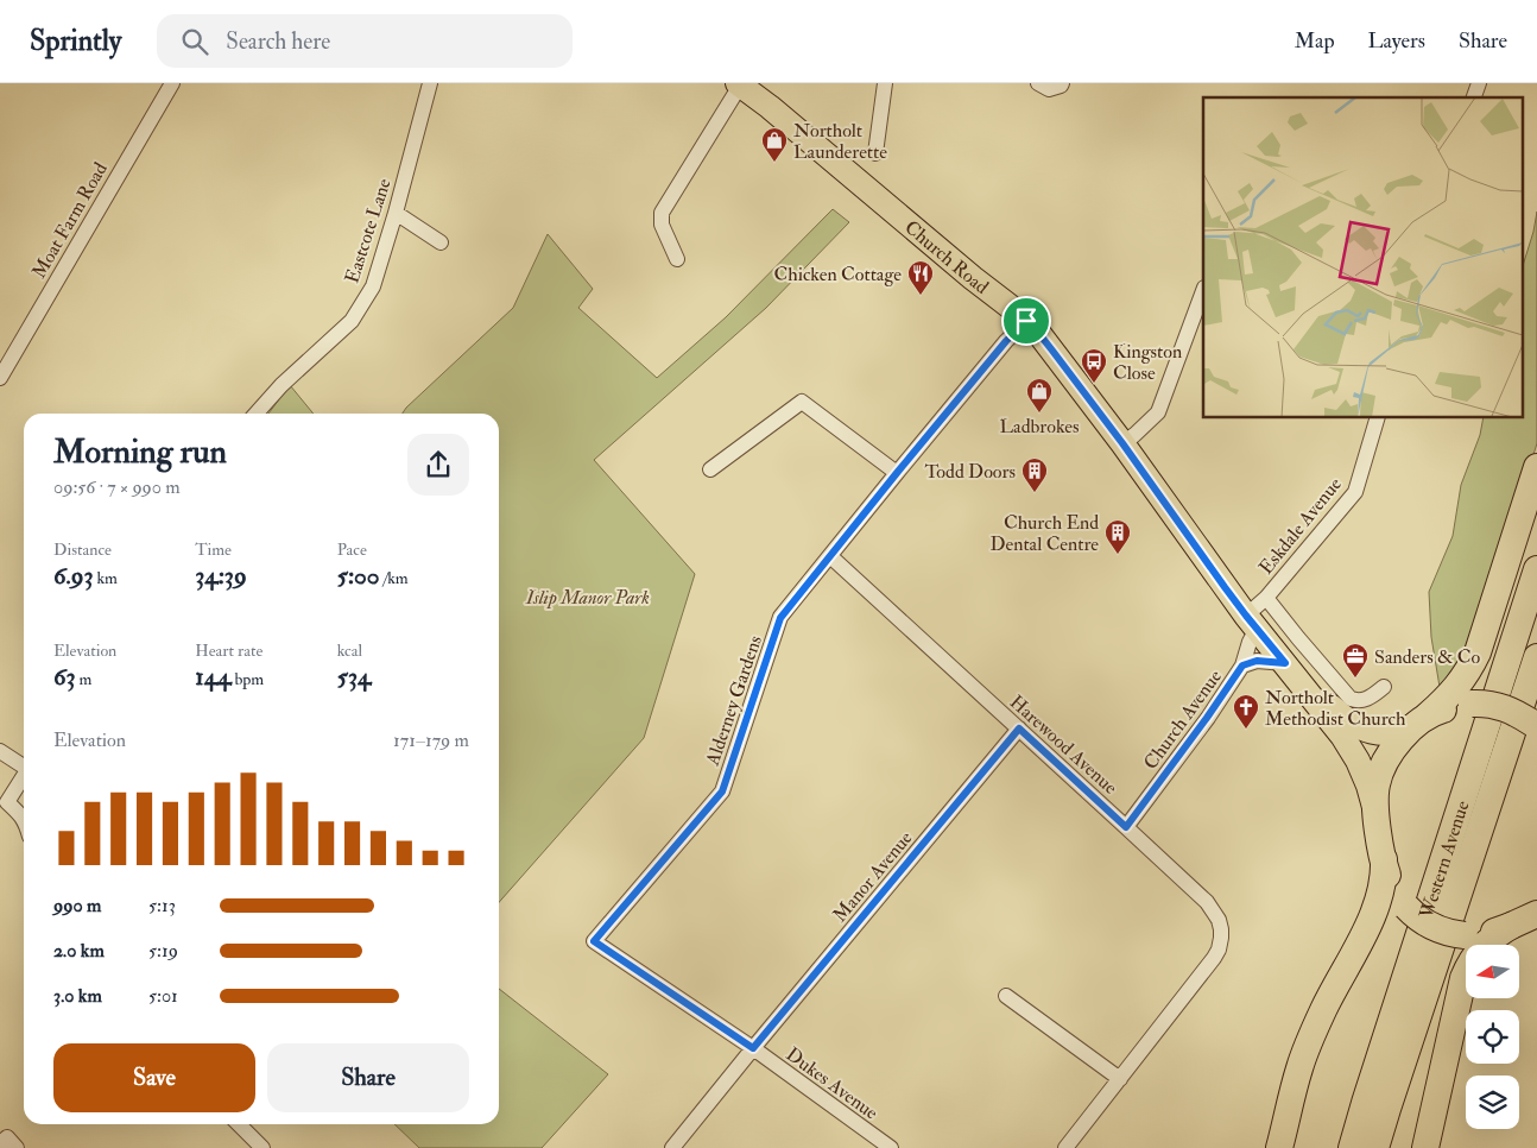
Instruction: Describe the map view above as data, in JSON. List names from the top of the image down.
{
  "streets": {
    "highway": ["Western Avenue"],
    "main road": ["Church Road"],
    "street": [
      "Moat Farm Road",
      "Eastcote Lane",
      "Eskdale Avenue",
      "Alderney Gardens",
      "Church Avenue",
      "Harewood Avenue",
      "Manor Avenue",
      "Dukes Avenue"
    ]
  },
  "crossings": [
    ["Church Road", "Eskdale Avenue"],
    ["Church Road", "Alderney Gardens"],
    ["Church Road", "Church Avenue"],
    ["Eskdale Avenue", "Church Avenue"],
    ["Alderney Gardens", "Harewood Avenue"],
    ["Alderney Gardens", "Manor Avenue"],
    ["Alderney Gardens", "Dukes Avenue"],
    ["Church Avenue", "Harewood Avenue"],
    ["Harewood Avenue", "Manor Avenue"],
    ["Manor Avenue", "Dukes Avenue"]
  ],
  "parks": ["Islip Manor Park"],
  "places": {
    "shop": ["Northolt Launderette", "Ladbrokes"],
    "restaurant": ["Chicken Cottage"],
    "bus stop": ["Kingston Close"],
    "building": ["Todd Doors", "Church End Dental Centre"],
    "office": ["Sanders & Co"],
    "church": ["Northolt Methodist Church"]
  },
  "north": "left",
  "page": {
    "header": "Sprintly",
    "search": "Search here",
    "nav": ["Map", "Layers", "Share"],
    "heading": ["Morning run", "09:56 · 7 × 990 m"],
    "stats": [
      ["Distance", "6.93 km"],
      ["Time", "34:39"],
      ["Pace", "5:00 /km"],
      ["Elevation", "63 m"],
      ["Heart rate", "144 bpm"],
      ["kcal", "534"]
    ],
    "chart": ["Elevation", "171–179 m"],
    "list": [
      {
        "name": "990 m",
        "note": "5:13"
      },
      {
        "name": "2.0 km",
        "note": "5:19"
      },
      {
        "name": "3.0 km",
        "note": "5:01"
      }
    ],
    "buttons": ["Save", "Share"]
  }
}
